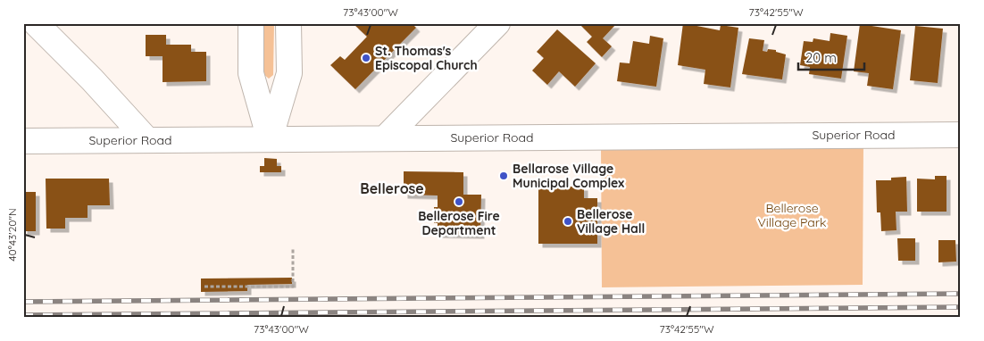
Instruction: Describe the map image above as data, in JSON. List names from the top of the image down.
{
  "streets": {
    "street": ["Superior Road"]
  },
  "districts": ["Bellerose"],
  "parks": ["Bellerose Village Park"],
  "places": [
    "St. Thomas's Episcopal Church",
    "Bellarose Village Municipal Complex",
    "Bellerose Fire Department",
    "Bellerose Village Hall"
  ],
  "scale_bar": "20 m",
  "coordinates": ["73°43'00\"W", "73°42'55\"W", "40°43'20\"N"]
}
